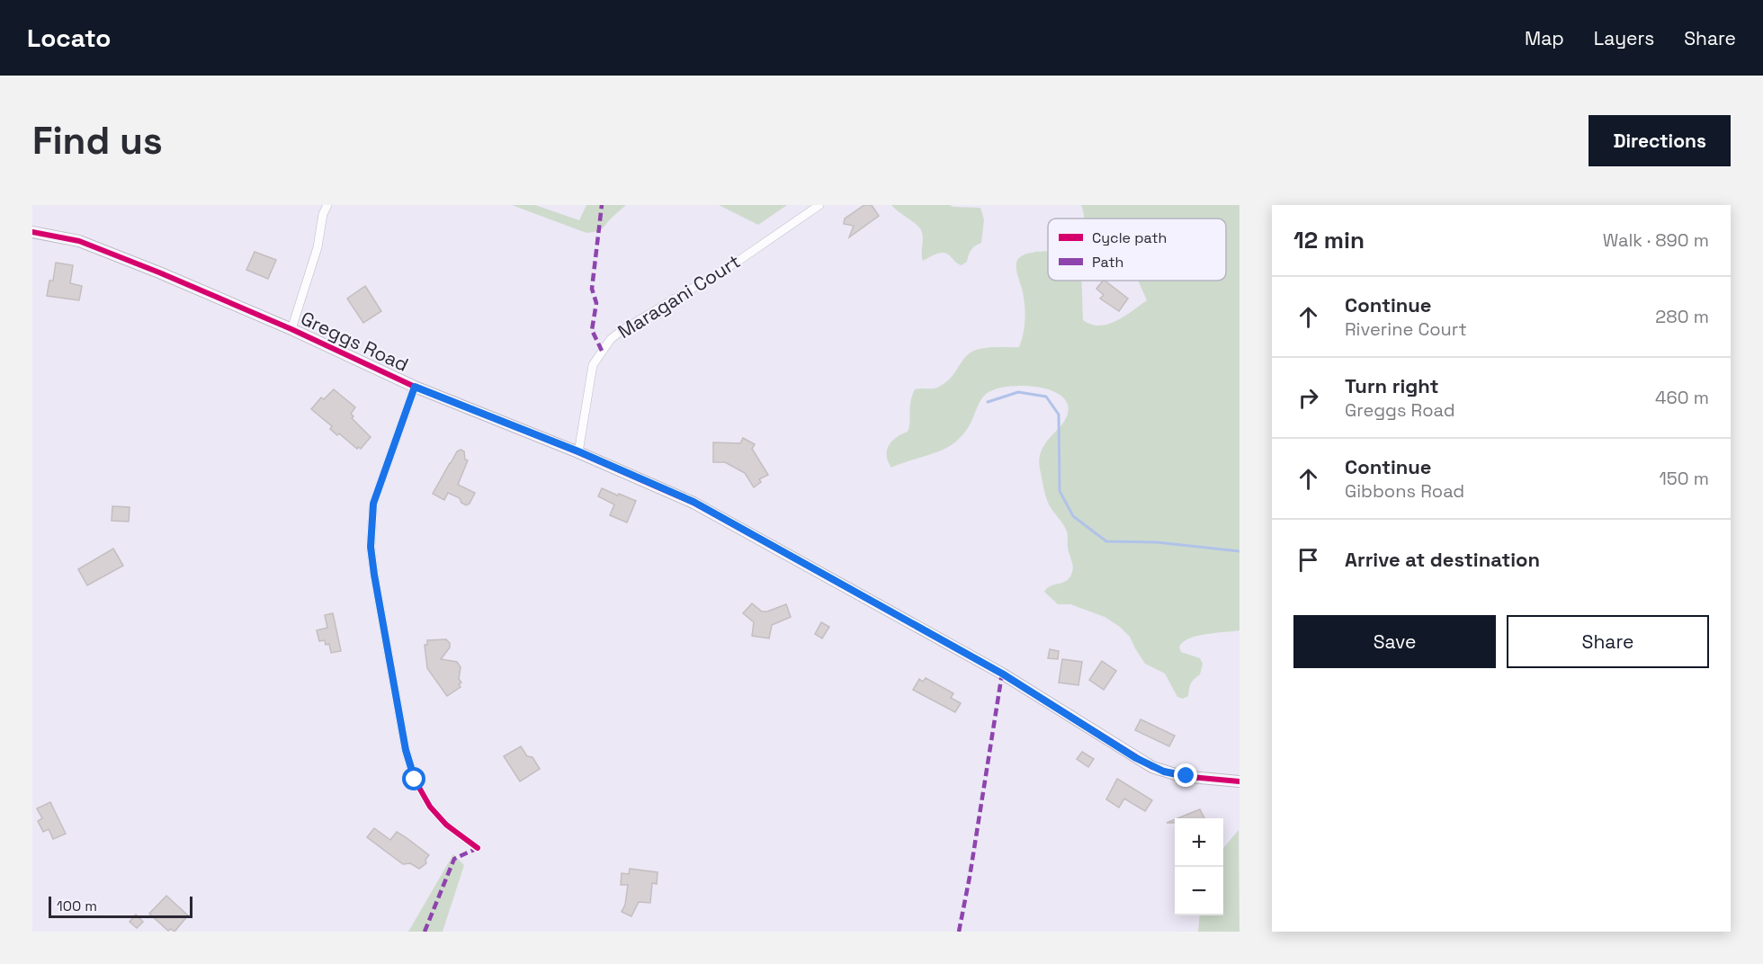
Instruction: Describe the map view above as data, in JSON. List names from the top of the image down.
{
  "streets": {
    "street": ["Maragani Court", "Greggs Road"]
  },
  "crossings": [
    ["Maragani Court", "Greggs Road"]
  ],
  "legend": ["Cycle path", "Path"],
  "scale_bar": "100 m",
  "page": {
    "header": "Locato",
    "nav": ["Map", "Layers", "Share"],
    "buttons": [
      "Directions",
      ["Save", "Share"]
    ],
    "title": "Find us",
    "heading": ["12 min", "Walk · 890 m"],
    "list": [
      ["Continue", "Riverine Court", "280 m"],
      ["Turn right", "Greggs Road", "460 m"],
      ["Continue", "Gibbons Road", "150 m"],
      "Arrive at destination"
    ],
    "map_buttons": ["+", "−"],
    "scale": "100 m"
  }
}
